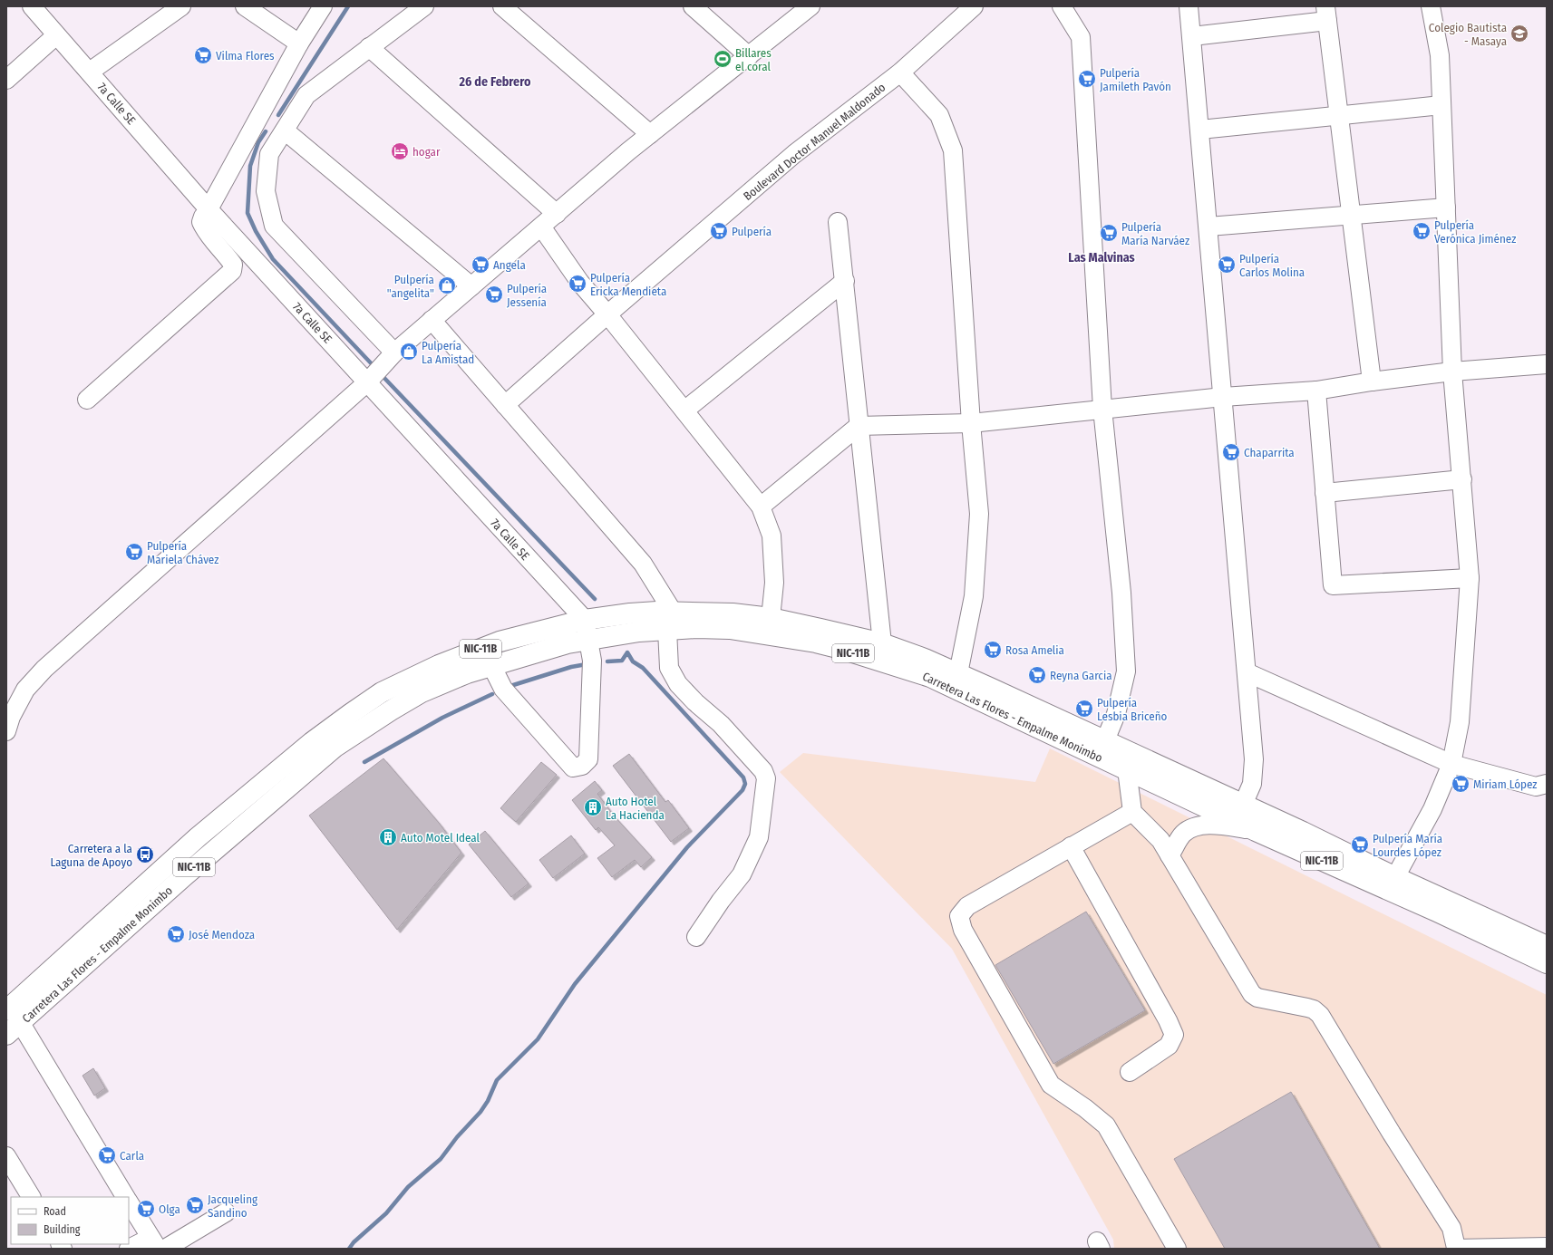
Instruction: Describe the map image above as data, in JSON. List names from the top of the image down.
{
  "streets": {
    "highway": ["NIC-11B", "Carretera Las Flores - Empalme Monimbo"],
    "street": ["7a Calle SE", "Boulevard Doctor Manuel Maldonado"]
  },
  "crossings": [
    ["7a Calle SE", "Carretera Las Flores - Empalme Monimbo"]
  ],
  "districts": ["26 de Febrero", "Las Malvinas"],
  "places": {
    "school or university": ["Colegio Bautista - Masaya"],
    "supermarket": [
      "Vilma Flores",
      "Pulpería Jamileth Pavón",
      "Pulpería",
      "Pulpería Verónica Jiménez",
      "Pulpería María Narváez",
      "Angela",
      "Pulpería Carlos Molina",
      "Pulpería Ericka Mendieta",
      "Pulpería Jessenía",
      "Chaparrita",
      "Pulpería Mariela Chávez",
      "Rosa Amelia",
      "Reyna Garcia",
      "Pulpería Lesbia Briceño",
      "Miriam López",
      "Pulpería María Lourdes López",
      "José Mendoza",
      "Carla",
      "Jacqueling Sandino",
      "Olga"
    ],
    "sports": ["Billares el coral"],
    "hotel": ["hogar"],
    "shop": ["Pulpería \"angelita\"", "Pulpería La Amistad"],
    "building": ["Auto Hotel La Hacienda", "Auto Motel Ideal"],
    "bus stop": ["Carretera a la Laguna de Apoyo"]
  },
  "legend": ["Road", "Building"]
}
